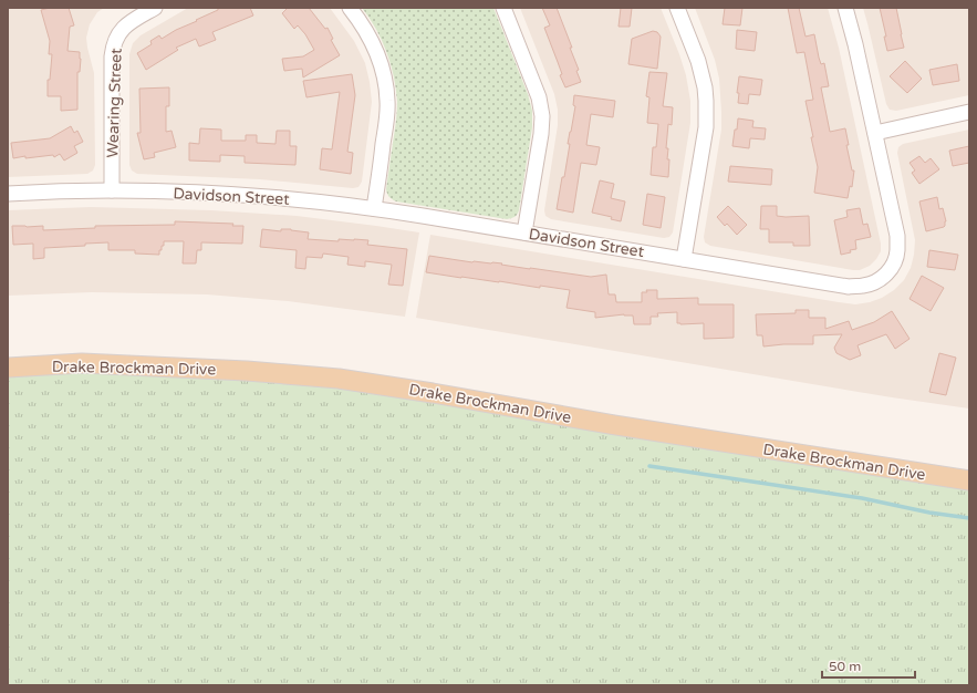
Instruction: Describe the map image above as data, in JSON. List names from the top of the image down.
{
  "streets": {
    "main road": ["Drake Brockman Drive"],
    "street": ["Wearing Street", "Davidson Street"]
  },
  "crossings": [
    ["Wearing Street", "Davidson Street"]
  ],
  "scale_bar": "50 m"
}
